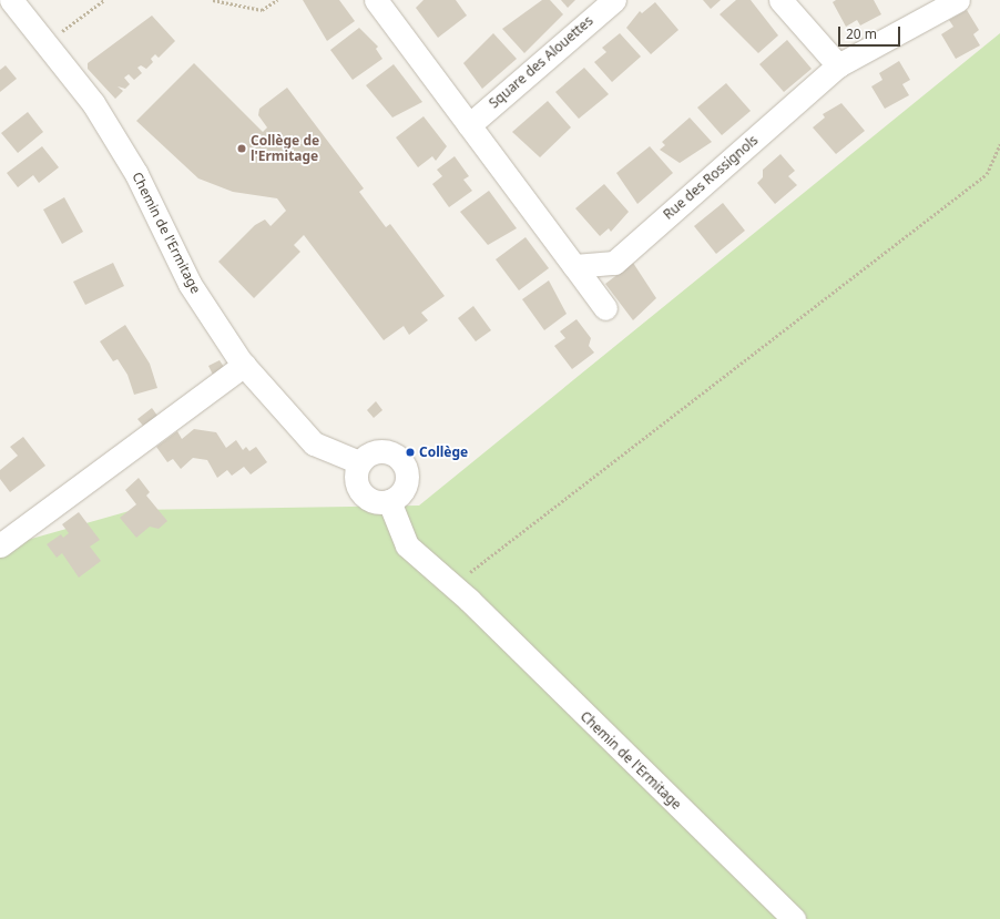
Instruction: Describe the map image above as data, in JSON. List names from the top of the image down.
{
  "streets": {
    "street": ["Square des Alouettes", "Rue des Rossignols", "Chemin de l'Ermitage"]
  },
  "places": ["Collège de l'Ermitage", "Collège"],
  "scale_bar": "20 m"
}
